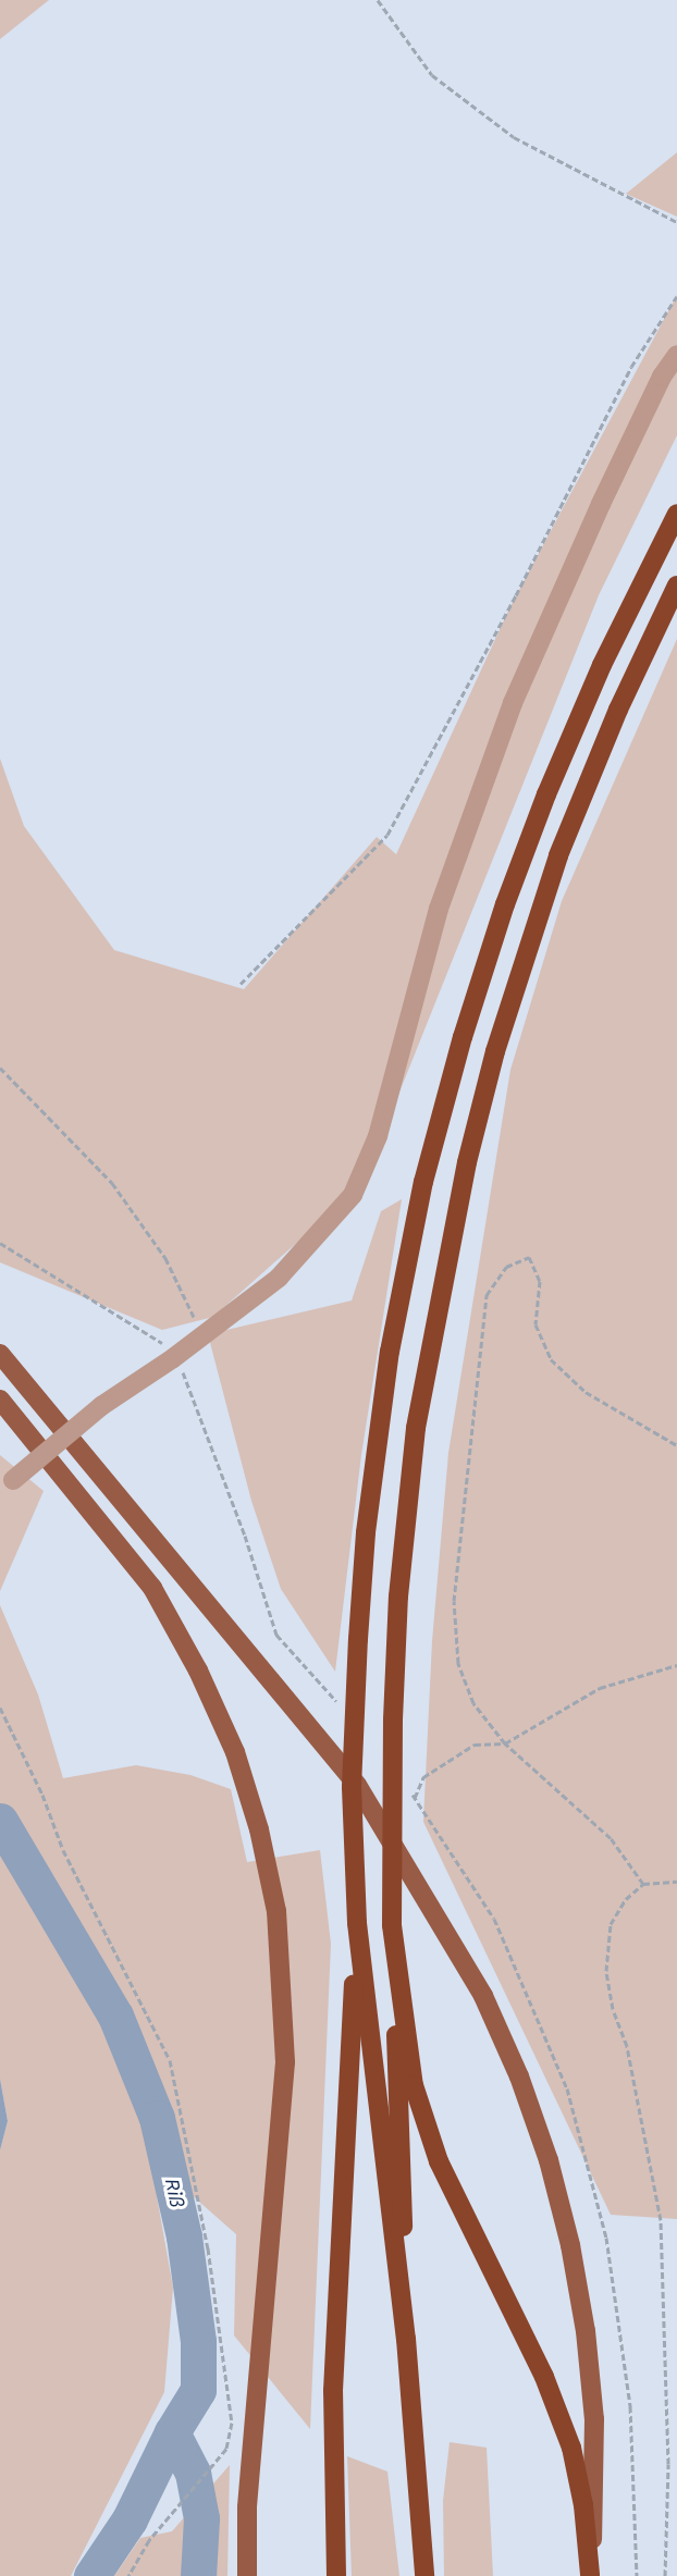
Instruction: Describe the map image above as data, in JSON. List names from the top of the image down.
{
  "water": ["Riß"]
}
